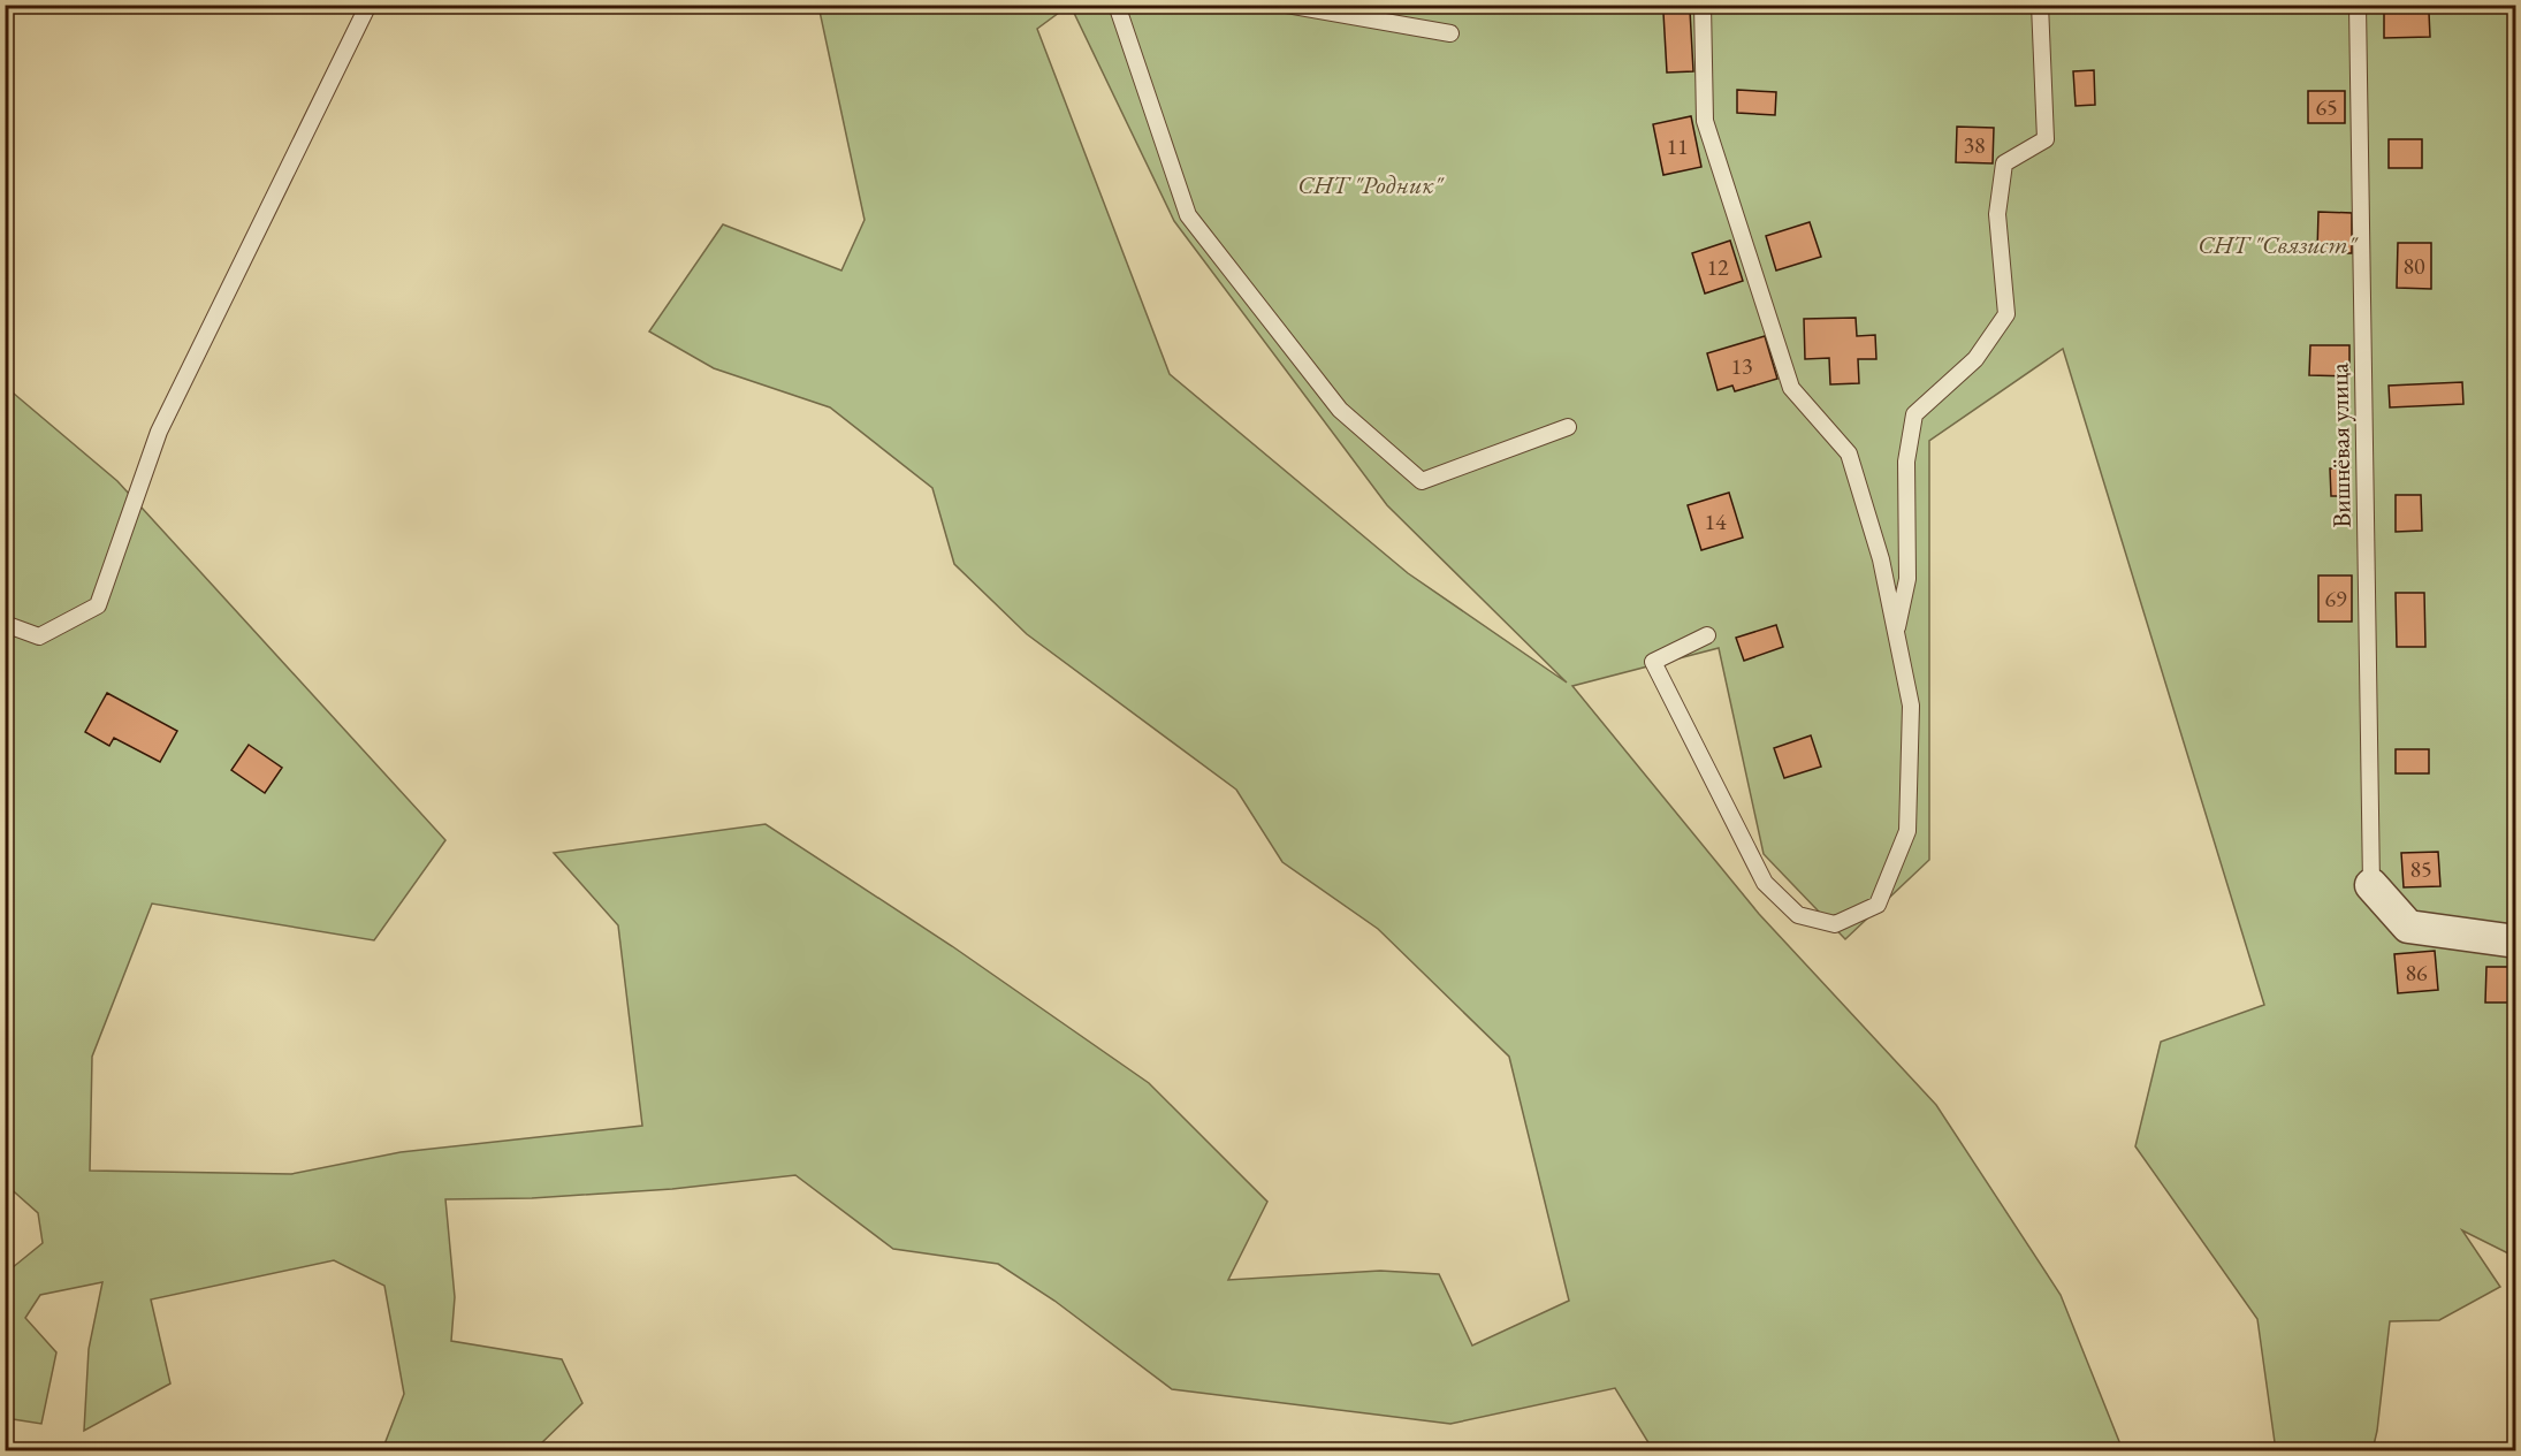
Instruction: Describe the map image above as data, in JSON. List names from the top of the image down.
{
  "streets": {
    "lane": ["Вишнёвая улица"]
  },
  "parks": ["СНТ \"Родник\"", "СНТ \"Связист\""],
  "house_numbers": [
    "65",
    "38",
    "11",
    "80",
    "12",
    "13",
    "14",
    "69",
    "85",
    "86"
  ]
}
